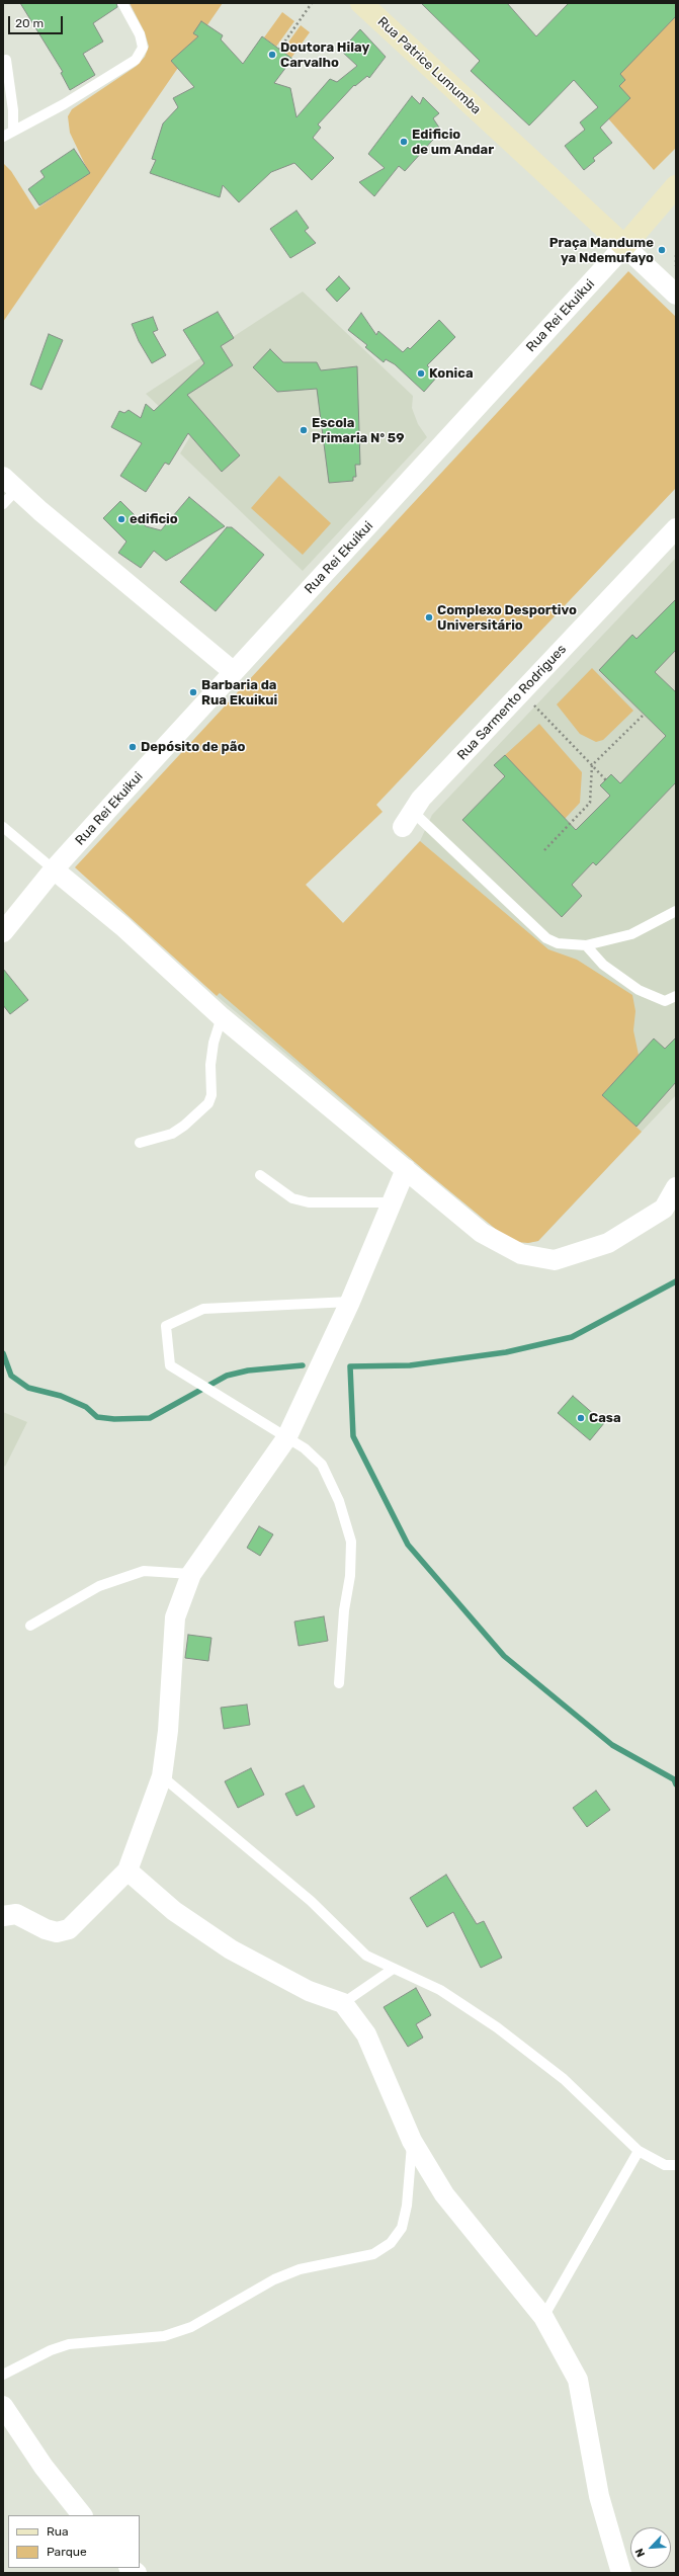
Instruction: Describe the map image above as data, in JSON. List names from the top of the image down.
{
  "streets": {
    "street": ["Rua Patrice Lumumba", "Rua Rei Ekuikui", "Rua Sarmento Rodrigues"]
  },
  "crossings": [
    ["Rua Patrice Lumumba", "Rua Rei Ekuikui"]
  ],
  "places": [
    "Doutora Hilay Carvalho",
    "Edificio de um Andar",
    "Praça Mandume ya Ndemufayo",
    "Konica",
    "Escola Primaria Nº 59",
    "edificio",
    "Complexo Desportivo Universitário",
    "Barbaria da Rua Ekuikui",
    "Depósito de pão",
    "Casa"
  ],
  "legend": ["Rua", "Parque"],
  "scale_bar": "20 m",
  "north": "bottom left"
}
